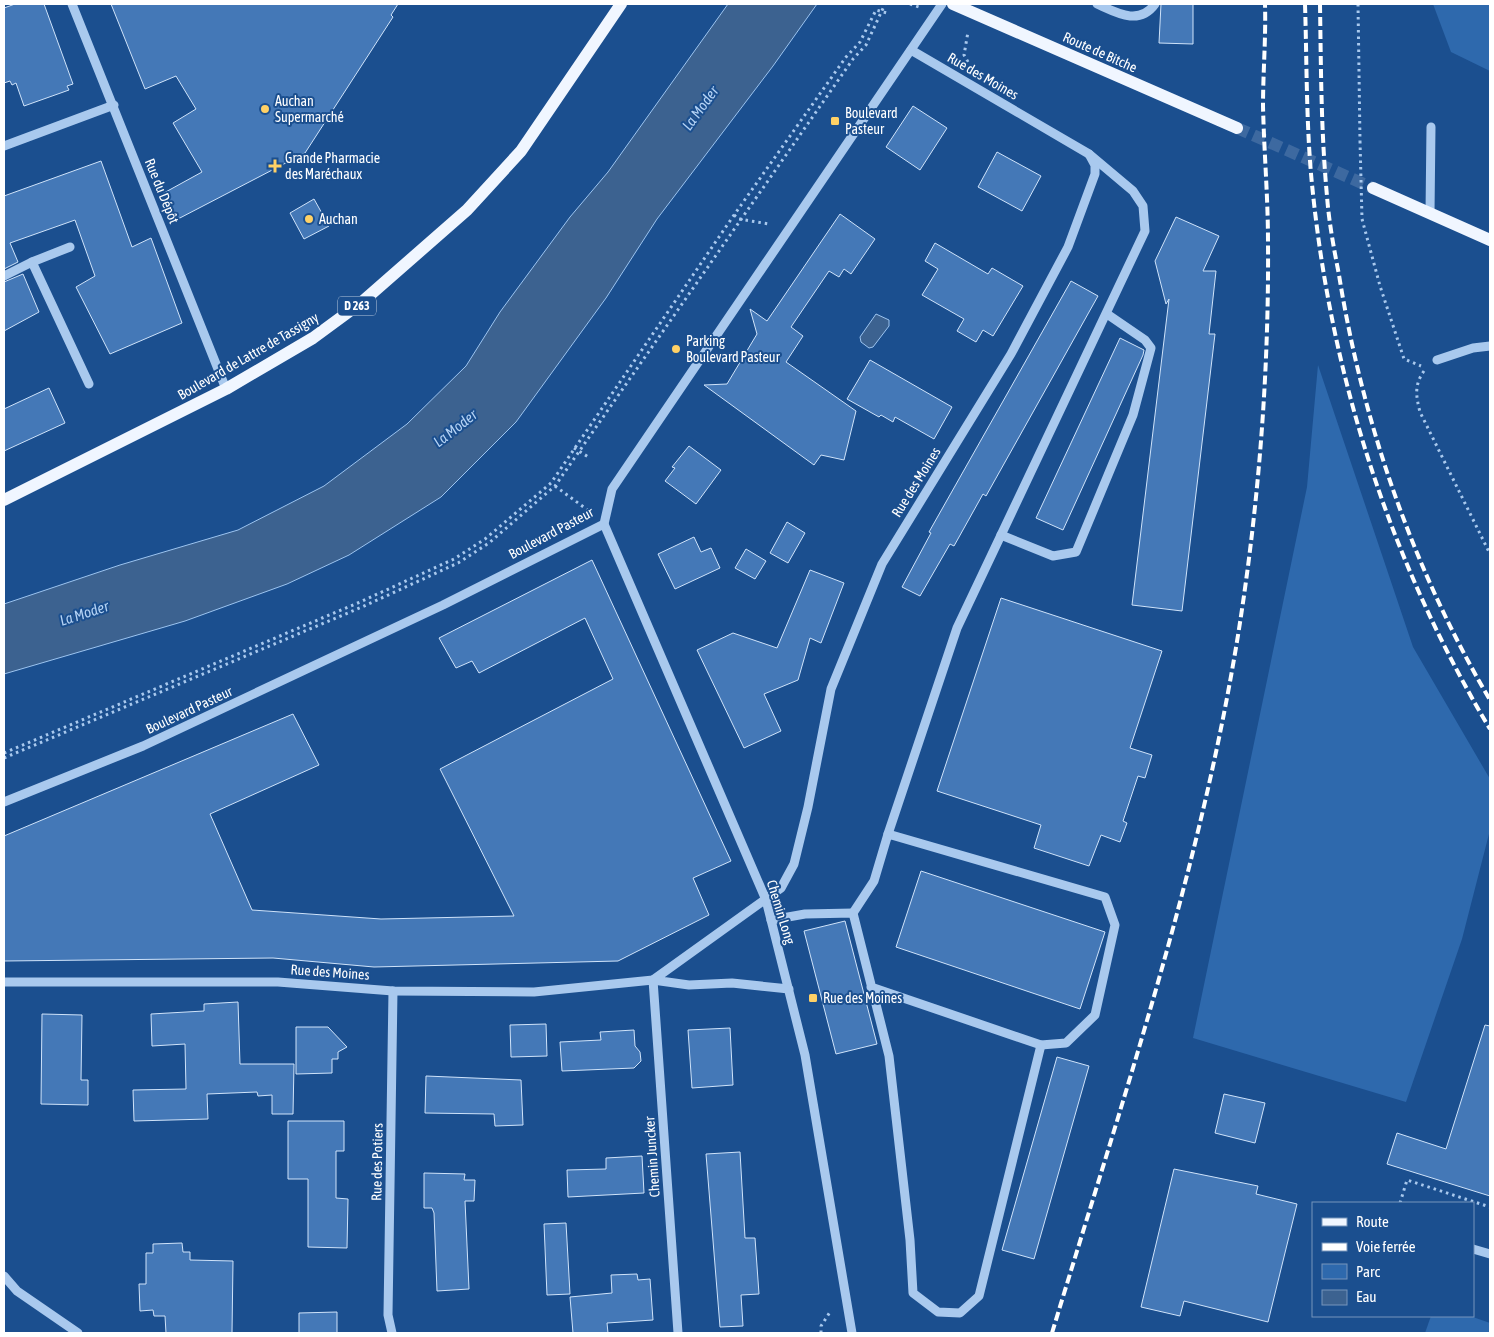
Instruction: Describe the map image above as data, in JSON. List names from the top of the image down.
{
  "streets": {
    "main road": ["Route de Bitche", "D 263", "Boulevard de Lattre de Tassigny"],
    "street": [
      "Rue des Moines",
      "Rue du Dépôt",
      "Boulevard Pasteur",
      "Chemin Long",
      "Chemin Juncker",
      "Rue des Potiers"
    ]
  },
  "crossings": [
    ["Rue des Moines", "Boulevard Pasteur"],
    ["Rue des Moines", "Chemin Long"],
    ["Rue des Moines", "Chemin Juncker"],
    ["Rue des Moines", "Rue des Potiers"],
    ["Rue du Dépôt", "Boulevard de Lattre de Tassigny"],
    ["Boulevard Pasteur", "Chemin Long"]
  ],
  "water": ["La Moder"],
  "places": {
    "other": ["Auchan Supermarché", "Auchan", "Parking Boulevard Pasteur"],
    "transit": ["Boulevard Pasteur", "Rue des Moines"],
    "health": ["Grande Pharmacie des Maréchaux"]
  },
  "legend": [
    "Route",
    "Voie ferrée",
    "Parc",
    "Eau"
  ]
}
